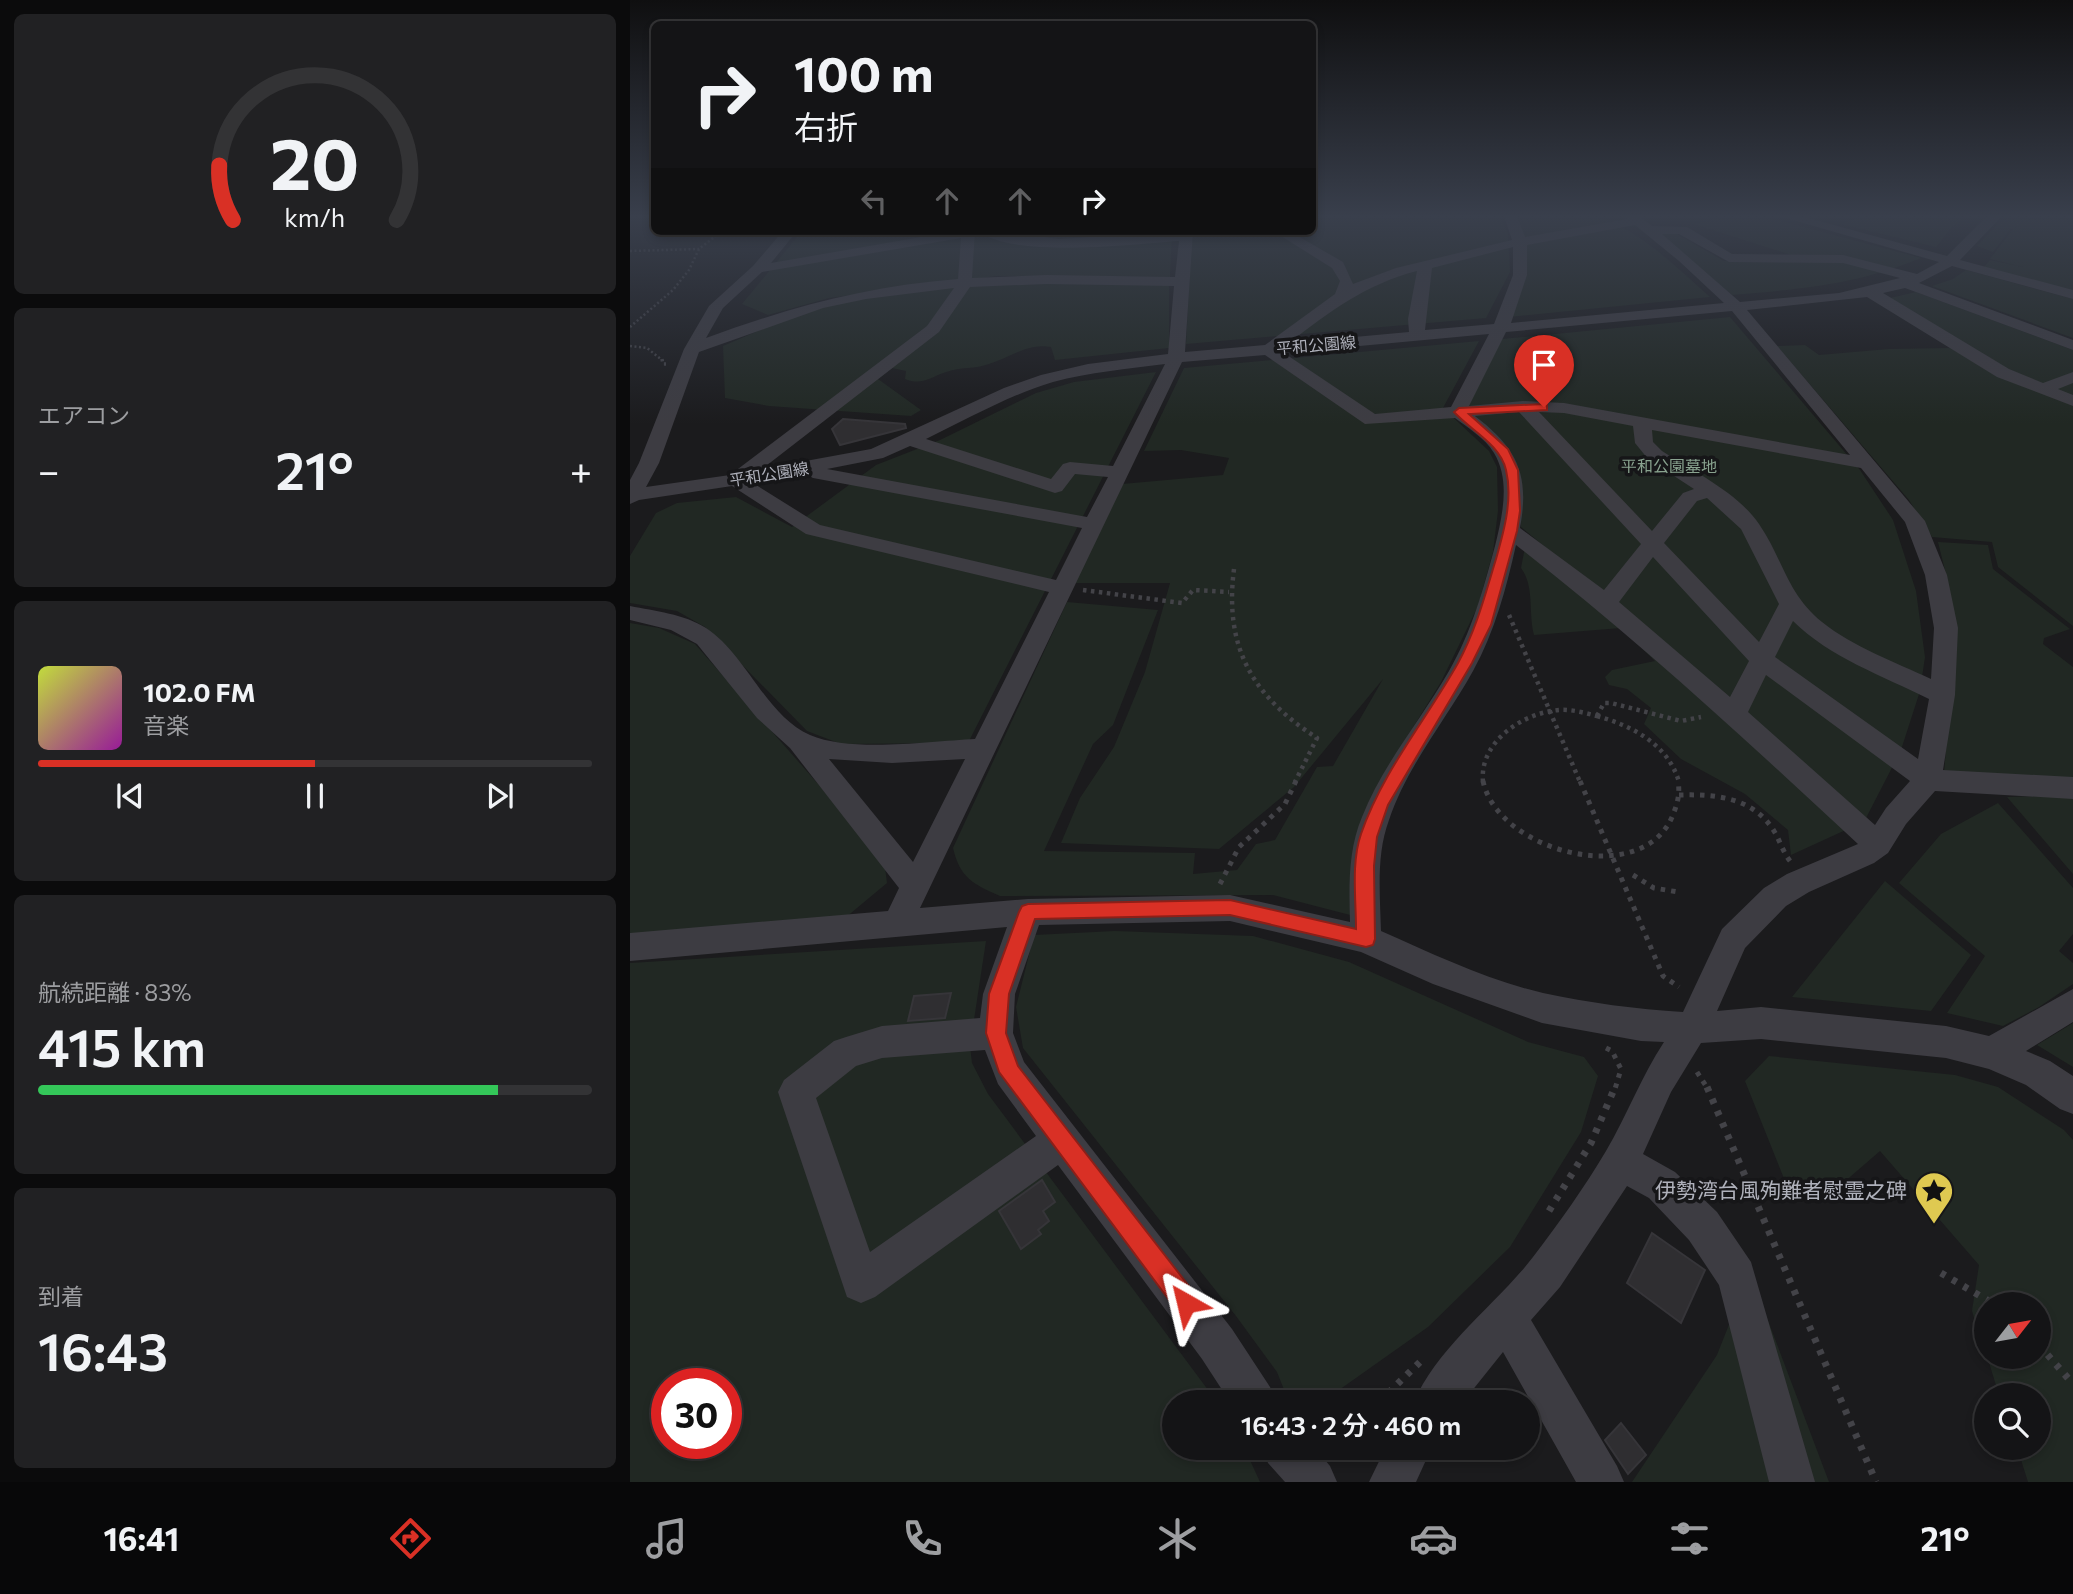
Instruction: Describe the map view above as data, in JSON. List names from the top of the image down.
{
  "streets": {
    "street": ["平和公園線"]
  },
  "parks": ["平和公園墓地"],
  "places": {
    "place": ["伊勢湾台風殉難者慰霊之碑"]
  },
  "north": "top right",
  "page": {
    "turn": ["100 m", "右折"],
    "tile": [
      "エアコン",
      ["航続距離 · 83%", "415 km"],
      ["到着", "16:43"]
    ],
    "heat": ["−", "21°", "+"],
    "song": ["102.0 FM", "音楽"],
    "limit": "30",
    "trip": "16:43 · 2 分 · 460 m",
    "tabs": ["16:41", "21°"],
    "gauge": ["20", "km/h"]
  }
}
